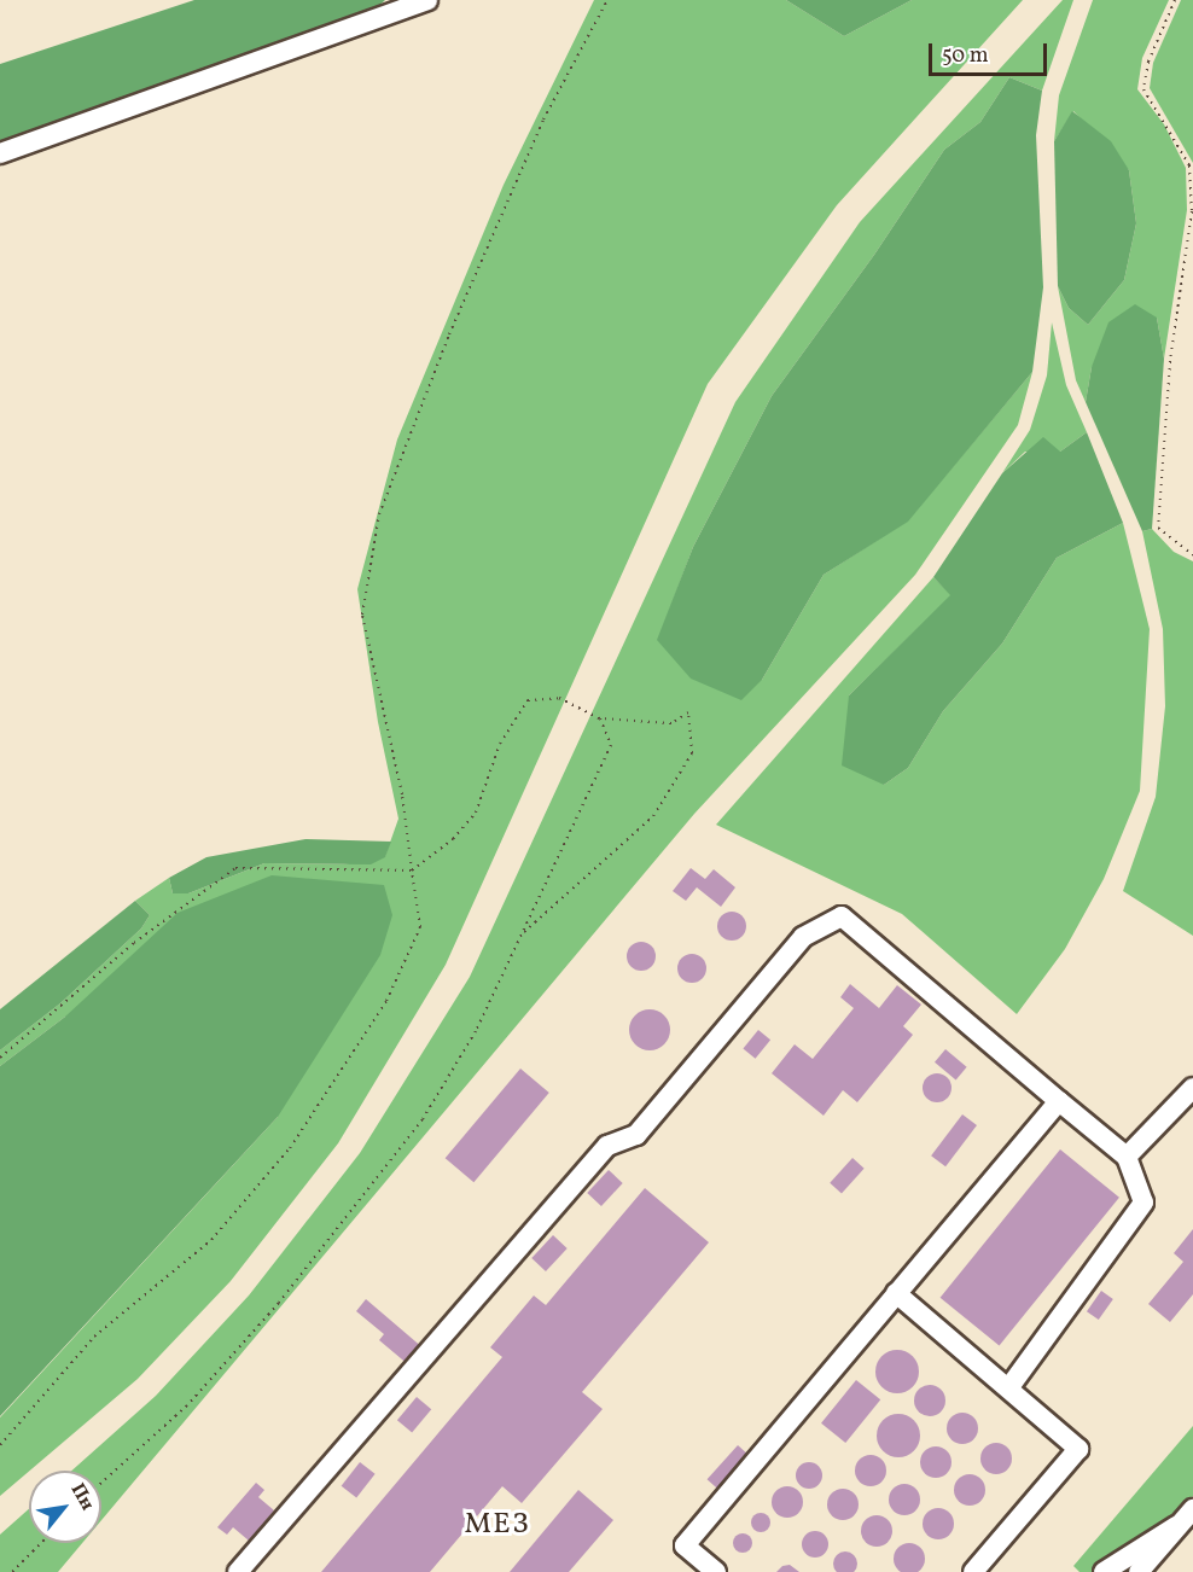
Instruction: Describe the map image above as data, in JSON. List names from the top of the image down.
{
  "districts": ["МЕЗ"],
  "scale_bar": "50 m",
  "north": "top right"
}
